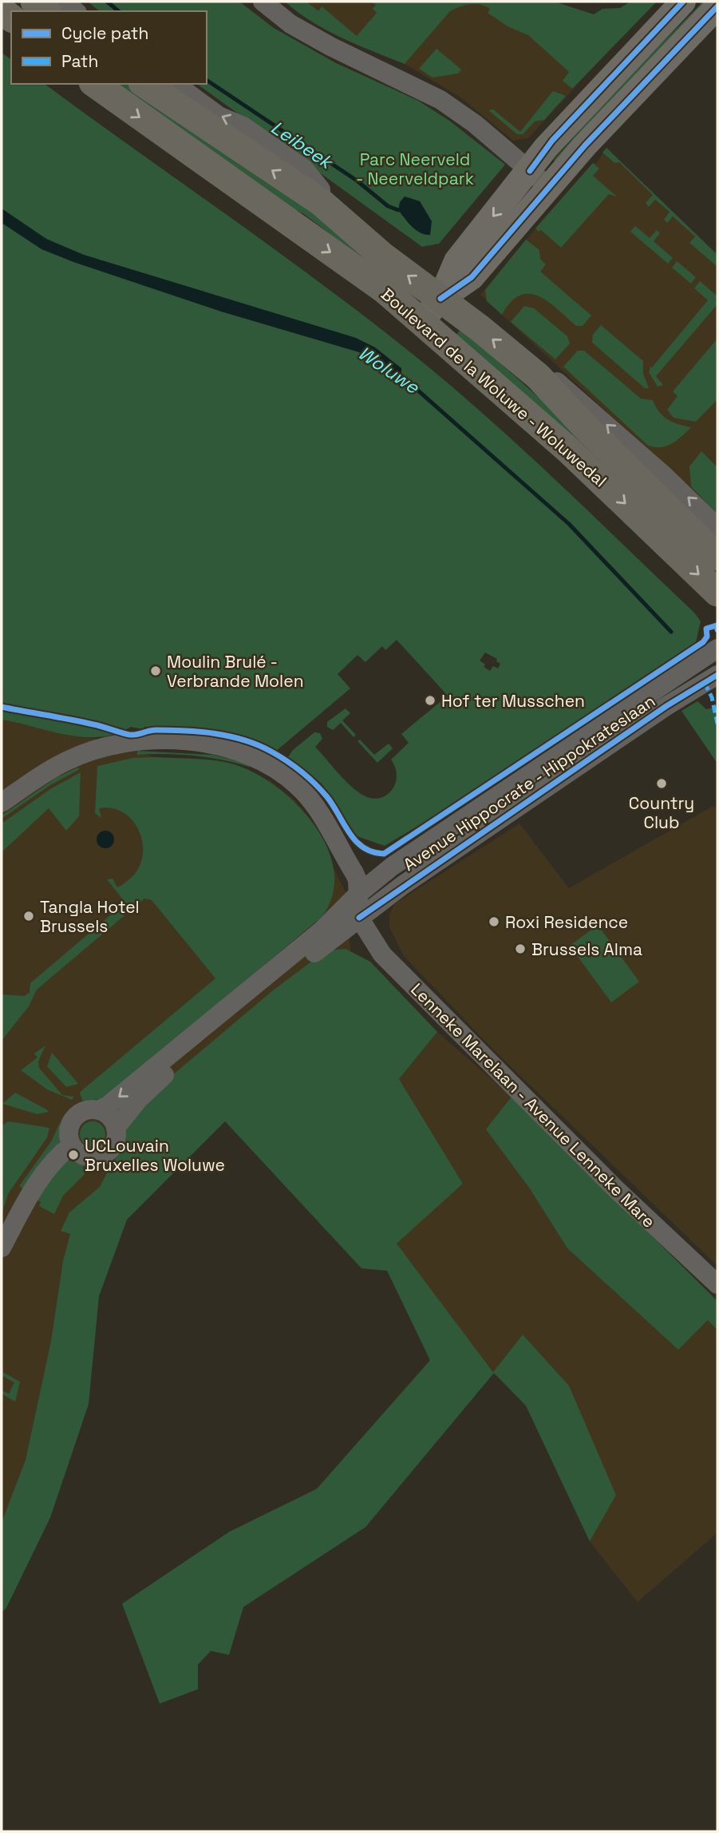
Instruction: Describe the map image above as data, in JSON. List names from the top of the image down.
{
  "streets": {
    "highway": ["Boulevard de la Woluwe - Woluwedal"],
    "street": ["Avenue Hippocrate - Hippokrateslaan", "Lenneke Marelaan - Avenue Lenneke Mare"]
  },
  "crossings": [
    ["Avenue Hippocrate - Hippokrateslaan", "Lenneke Marelaan - Avenue Lenneke Mare"]
  ],
  "water": ["Leibeek", "Woluwe"],
  "parks": ["Parc Neerveld - Neerveldpark"],
  "places": [
    "Moulin Brulé - Verbrande Molen",
    "Hof ter Musschen",
    "Country Club",
    "Tangla Hotel Brussels",
    "Roxi Residence",
    "Brussels Alma",
    "UCLouvain Bruxelles Woluwe"
  ],
  "legend": ["Cycle path", "Path"]
}
